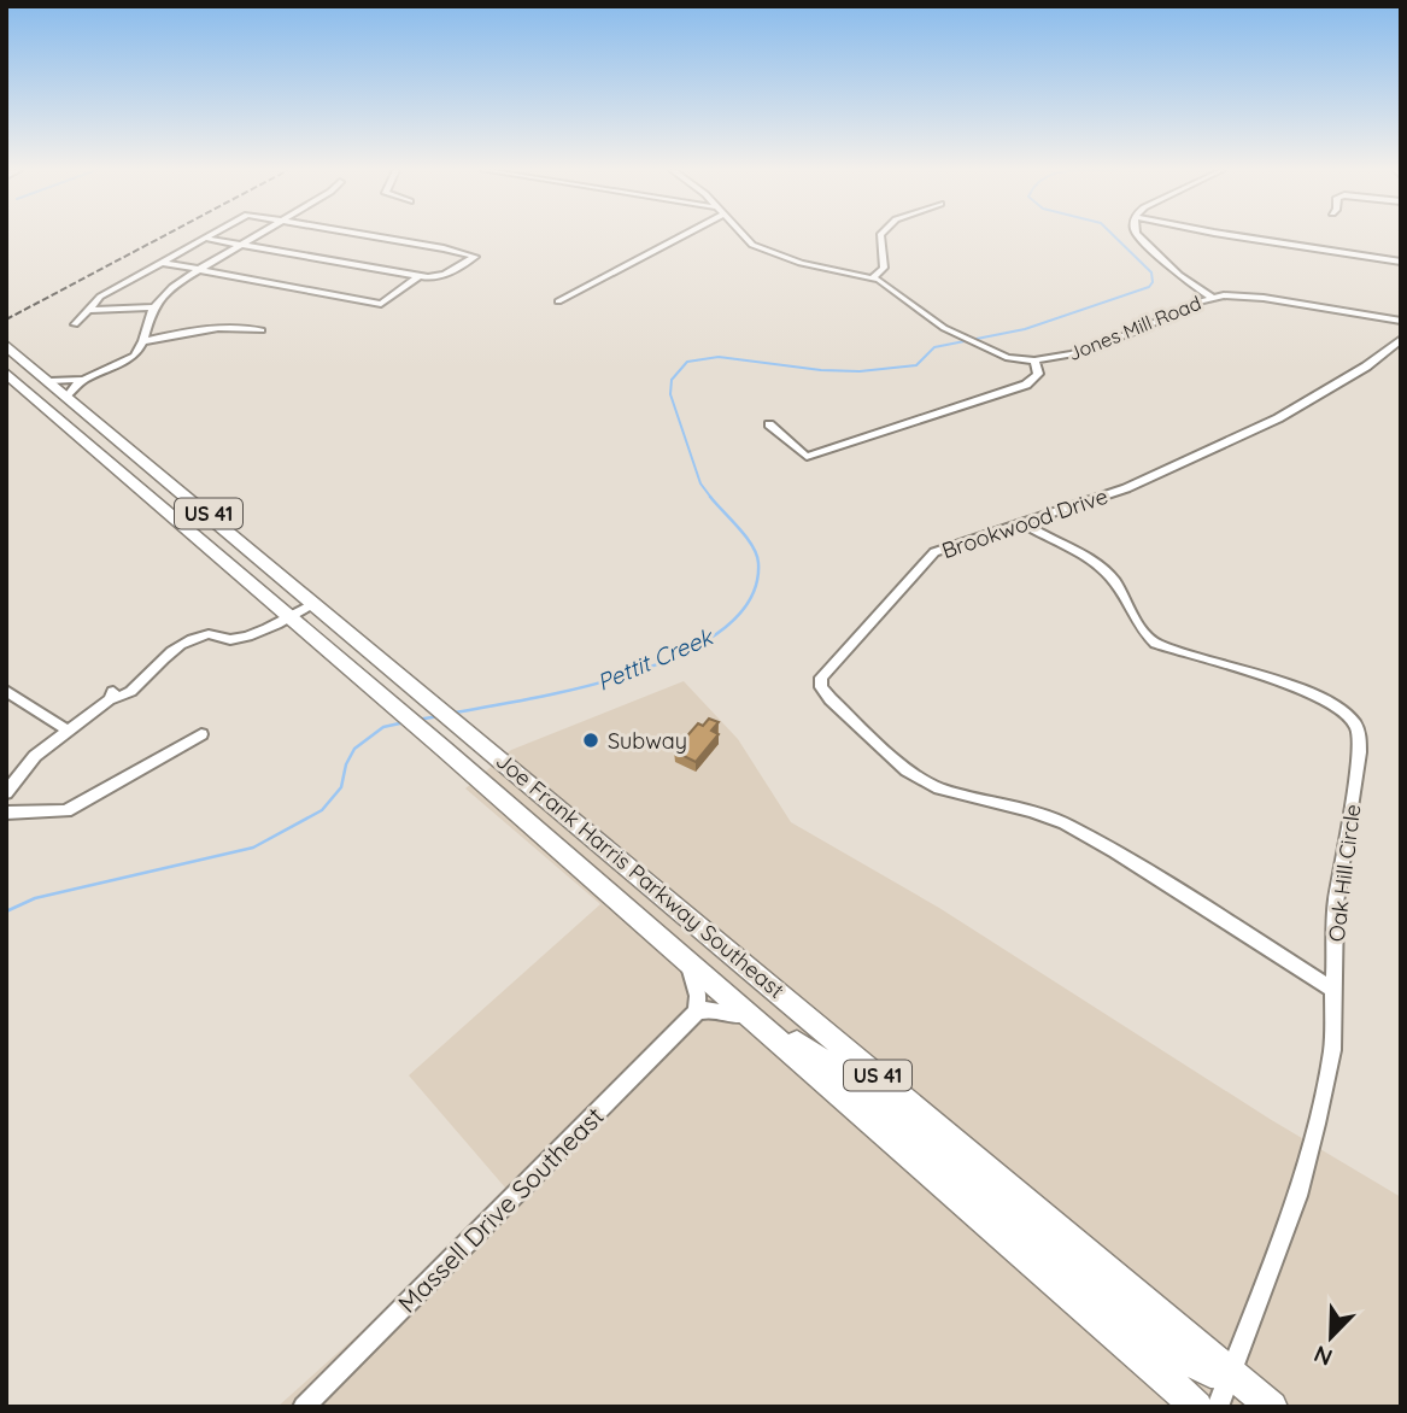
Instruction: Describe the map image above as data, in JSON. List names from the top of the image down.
{
  "streets": {
    "highway": ["US 41", "Joe Frank Harris Parkway Southeast"],
    "street": [
      "Jones Mill Road",
      "Brookwood Drive",
      "Oak Hill Circle",
      "Massell Drive Southeast"
    ]
  },
  "crossings": [
    ["Brookwood Drive", "Oak Hill Circle"],
    ["Oak Hill Circle", "Joe Frank Harris Parkway Southeast"]
  ],
  "water": ["Pettit Creek"],
  "places": ["Subway"],
  "north": "bottom left"
}
